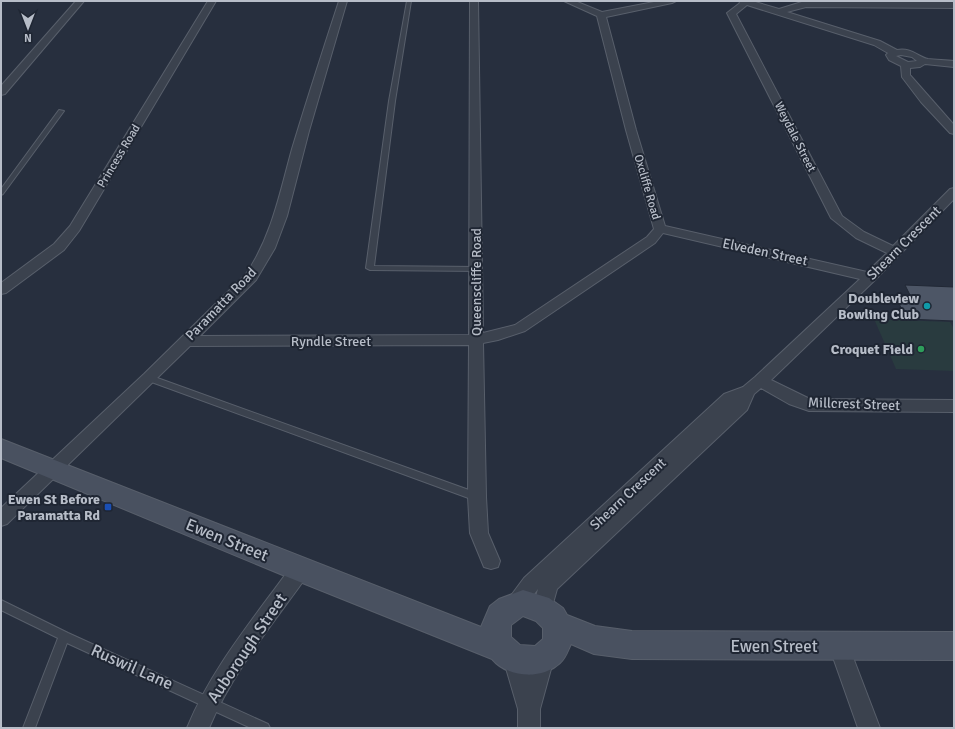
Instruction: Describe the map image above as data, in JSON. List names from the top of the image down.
{
  "streets": {
    "main road": ["Ewen Street"],
    "street": [
      "Weydale Street",
      "Princess Road",
      "Oxcliffe Road",
      "Shearn Crescent",
      "Elveden Street",
      "Queenscliffe Road",
      "Paramatta Road",
      "Ryndle Street",
      "Millcrest Street",
      "Auborough Street"
    ],
    "lane": ["Ruswil Lane"]
  },
  "crossings": [
    ["Weydale Street", "Shearn Crescent"],
    ["Oxcliffe Road", "Elveden Street"],
    ["Oxcliffe Road", "Queenscliffe Road"],
    ["Oxcliffe Road", "Ryndle Street"],
    ["Shearn Crescent", "Elveden Street"],
    ["Shearn Crescent", "Millcrest Street"],
    ["Shearn Crescent", "Ewen Street"],
    ["Queenscliffe Road", "Ryndle Street"],
    ["Paramatta Road", "Ryndle Street"],
    ["Paramatta Road", "Ewen Street"],
    ["Ewen Street", "Auborough Street"],
    ["Auborough Street", "Ruswil Lane"]
  ],
  "places": {
    "other": ["Doubleview Bowling Club", "Croquet Field"],
    "transit": ["Ewen St Before Paramatta Rd"]
  },
  "north": "bottom"
}
